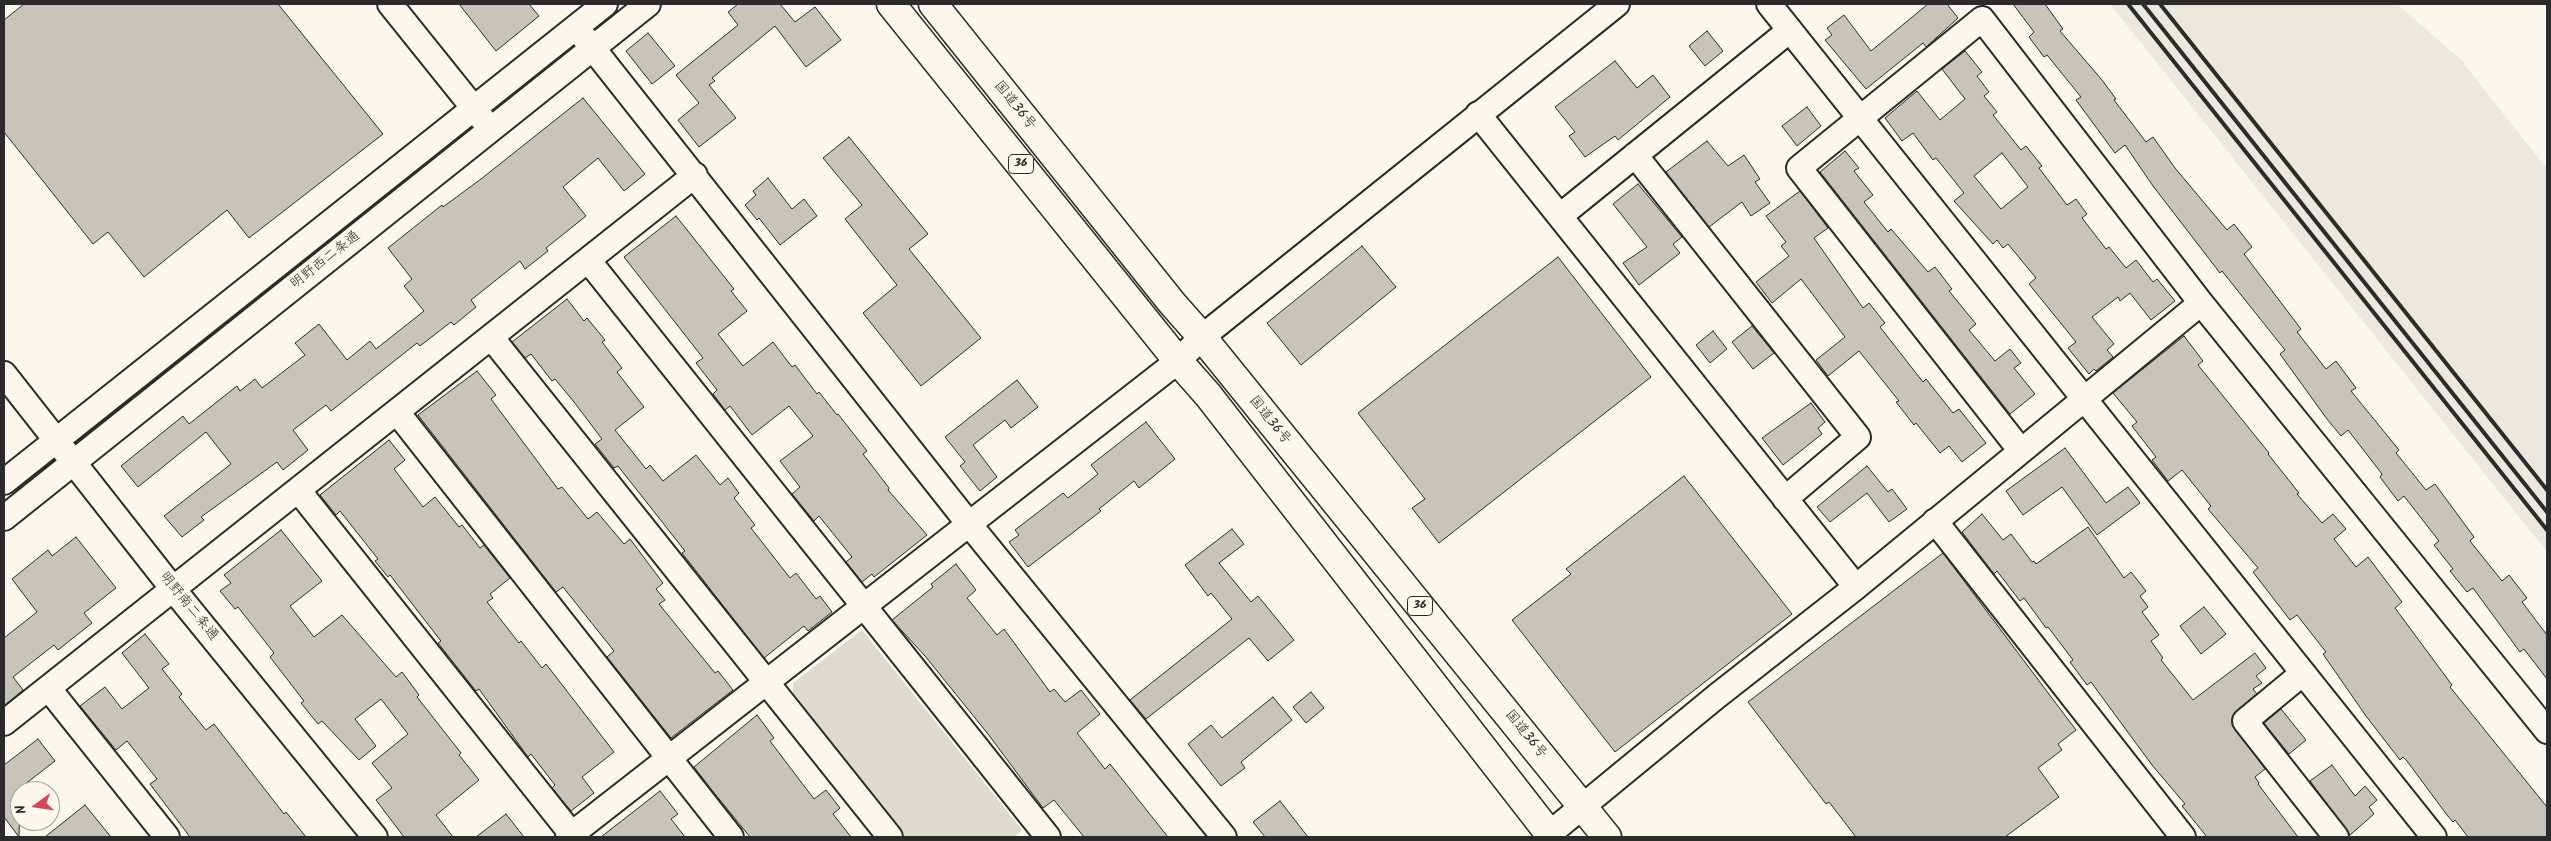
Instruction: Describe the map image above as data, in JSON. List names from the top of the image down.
{
  "streets": {
    "highway": ["国道36号", "36"],
    "street": ["明野西二条通", "明野南二条通"]
  },
  "crossings": [
    ["明野西二条通", "明野南二条通"]
  ],
  "north": "left"
}
